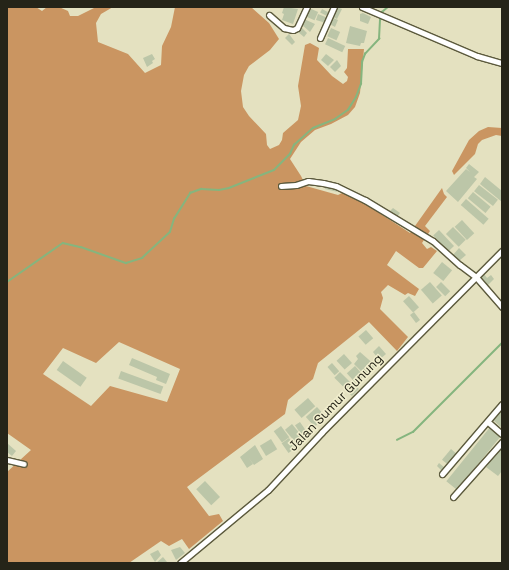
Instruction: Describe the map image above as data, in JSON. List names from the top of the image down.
{
  "streets": {
    "street": ["Jalan Sumur Gunung"]
  }
}
